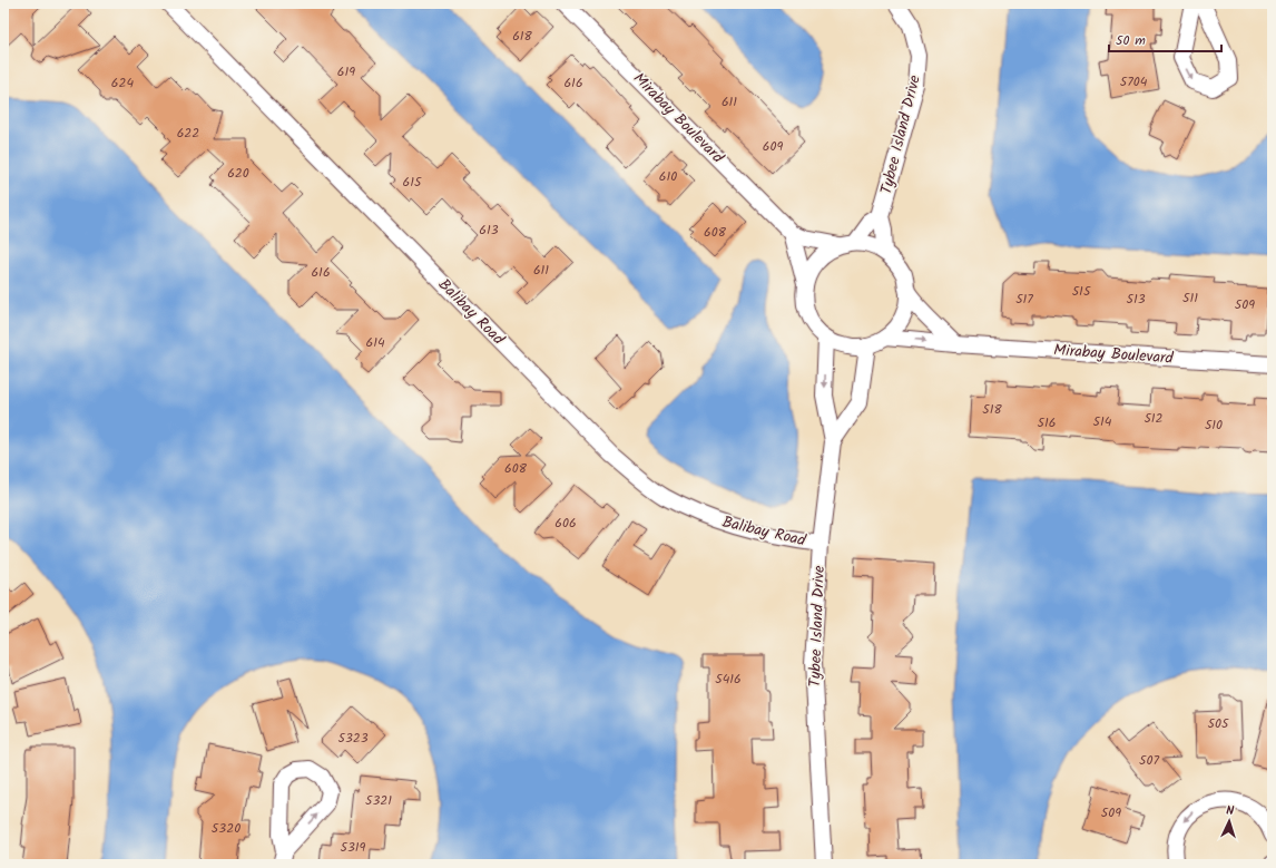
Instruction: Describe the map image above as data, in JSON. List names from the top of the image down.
{
  "streets": {
    "street": ["Mirabay Boulevard", "Tybee Island Drive", "Balibay Road"]
  },
  "crossings": [
    ["Mirabay Boulevard", "Tybee Island Drive"],
    ["Tybee Island Drive", "Balibay Road"]
  ],
  "house_numbers": [
    "618",
    "619",
    "5704",
    "624",
    "616",
    "611",
    "622",
    "609",
    "620",
    "610",
    "615",
    "613",
    "608",
    "611",
    "616",
    "515",
    "511",
    "517",
    "513",
    "509",
    "614",
    "518",
    "512",
    "514",
    "516",
    "510",
    "608",
    "606",
    "5416",
    "505",
    "5323",
    "507",
    "5321",
    "509",
    "5320",
    "5319"
  ],
  "scale_bar": "50 m",
  "north": "top"
}
